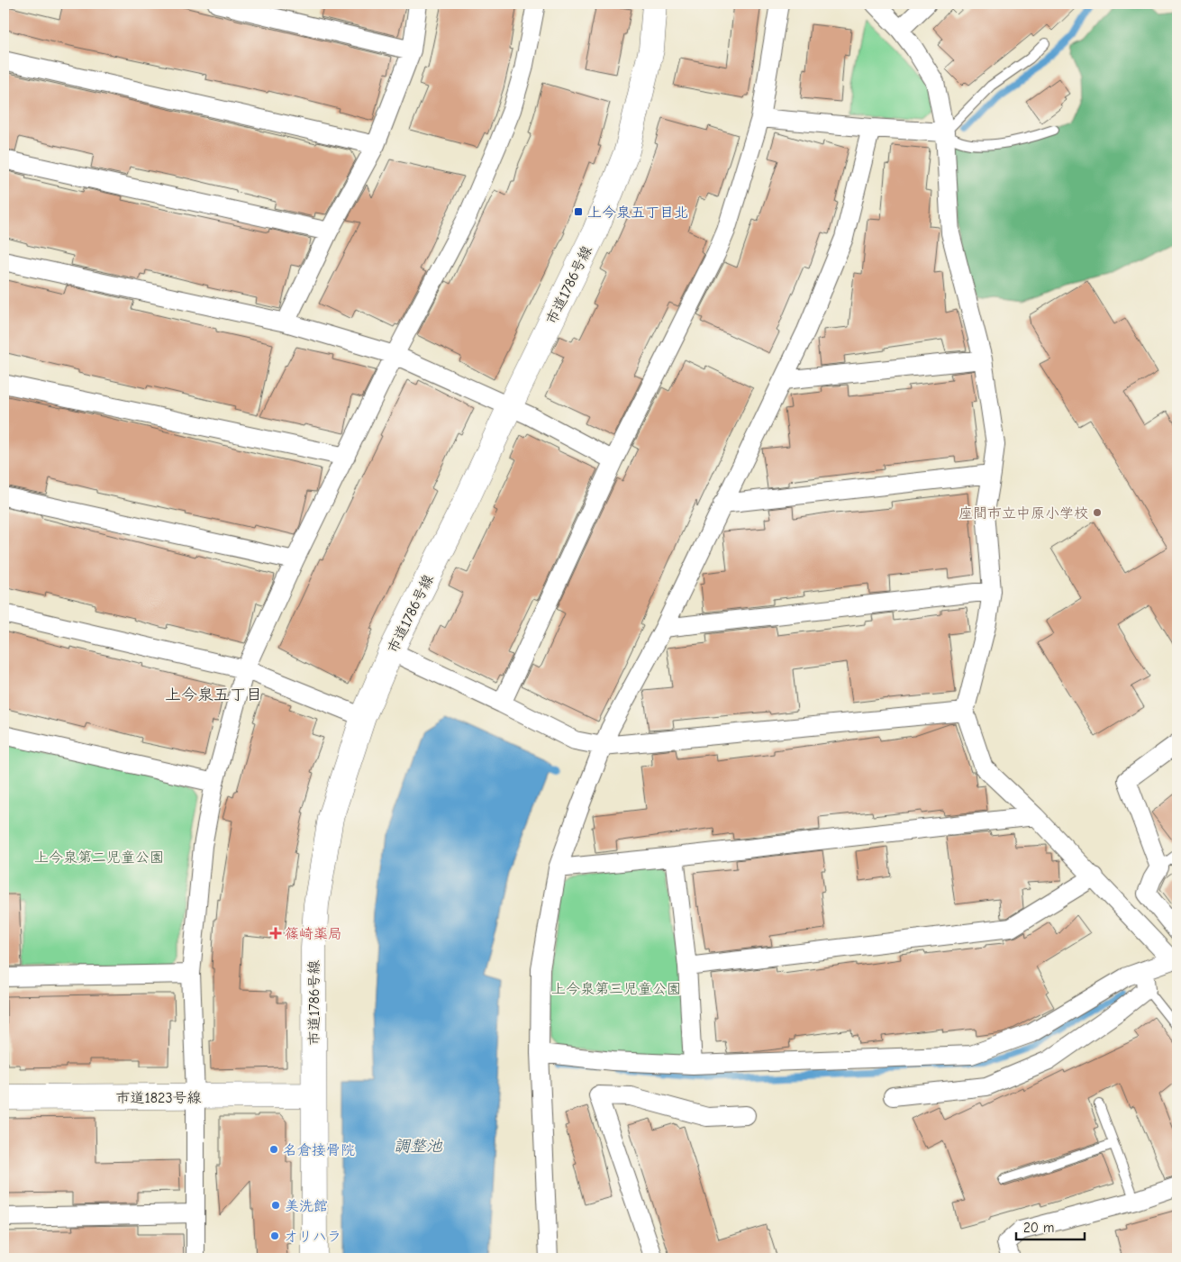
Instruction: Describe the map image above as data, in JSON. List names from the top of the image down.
{
  "streets": {
    "street": ["市道1786号線", "市道1823号線"]
  },
  "crossings": [
    ["市道1786号線", "市道1823号線"]
  ],
  "districts": ["上今泉五丁目"],
  "water": ["調整池"],
  "parks": ["上今泉第二児童公園", "上今泉第三児童公園"],
  "places": {
    "transit": ["上今泉五丁目北"],
    "other": [
      "座間市立中原小学校",
      "名倉接骨院",
      "美洗館",
      "オリハラ"
    ],
    "health": ["篠崎薬局"]
  },
  "scale_bar": "20 m"
}
